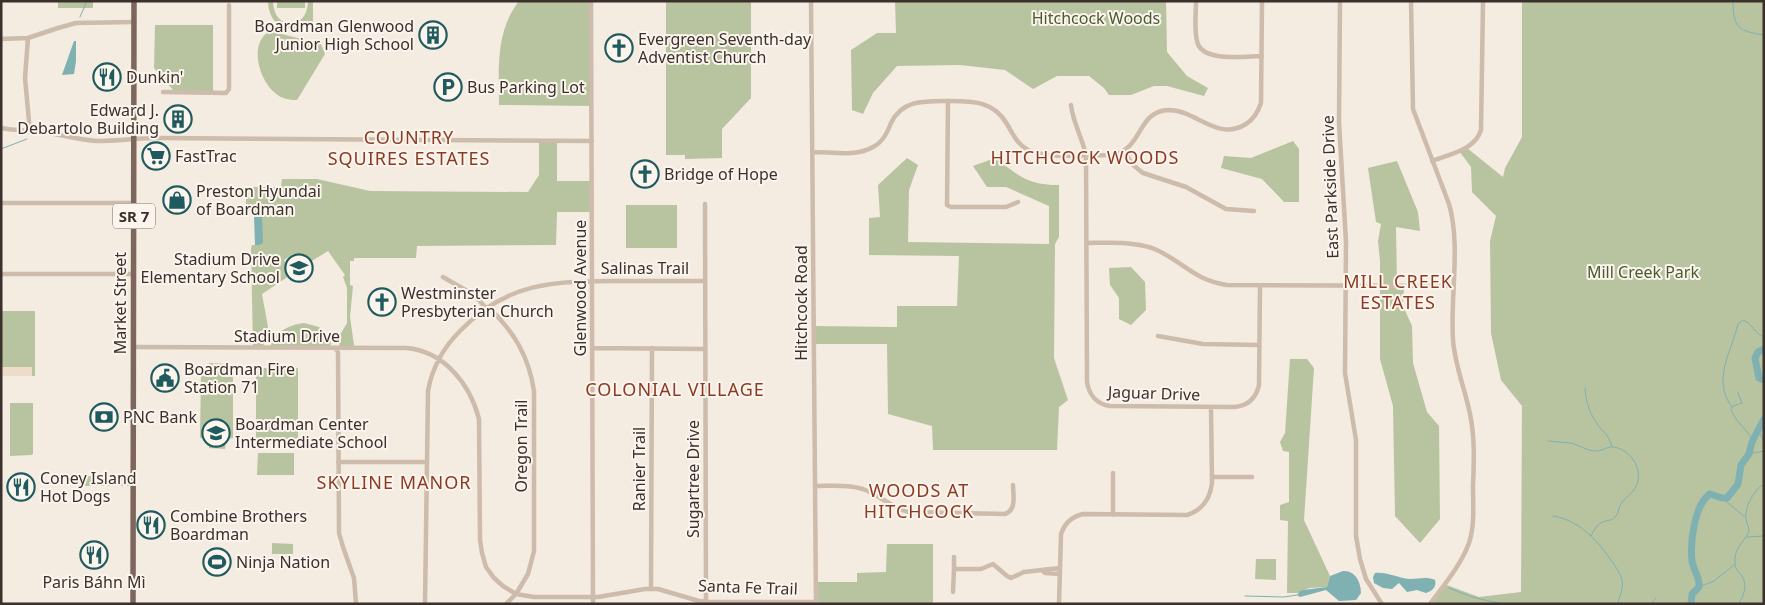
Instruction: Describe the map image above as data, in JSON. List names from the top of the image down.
{
  "streets": {
    "main road": ["SR 7", "Market Street"],
    "street": [
      "East Parkside Drive",
      "Salinas Trail",
      "Glenwood Avenue",
      "Hitchcock Road",
      "Stadium Drive",
      "Jaguar Drive",
      "Oregon Trail",
      "Ranier Trail",
      "Sugartree Drive",
      "Santa Fe Trail"
    ]
  },
  "crossings": [
    ["Salinas Trail", "Glenwood Avenue"],
    ["Salinas Trail", "Stadium Drive"],
    ["Salinas Trail", "Oregon Trail"],
    ["Salinas Trail", "Sugartree Drive"],
    ["Glenwood Avenue", "Santa Fe Trail"],
    ["Market Street", "Stadium Drive"],
    ["Hitchcock Road", "Santa Fe Trail"],
    ["Stadium Drive", "Oregon Trail"],
    ["Stadium Drive", "Santa Fe Trail"],
    ["Oregon Trail", "Santa Fe Trail"],
    ["Ranier Trail", "Santa Fe Trail"],
    ["Sugartree Drive", "Santa Fe Trail"]
  ],
  "districts": [
    "COUNTRY SQUIRES ESTATES",
    "HITCHCOCK WOODS",
    "MILL CREEK ESTATES",
    "COLONIAL VILLAGE",
    "SKYLINE MANOR",
    "WOODS AT HITCHCOCK"
  ],
  "parks": ["Hitchcock Woods", "Mill Creek Park"],
  "places": {
    "building": ["Boardman Glenwood Junior High School", "Edward J. Debartolo Building"],
    "church": ["Evergreen Seventh-day Adventist Church", "Bridge of Hope", "Westminster Presbyterian Church"],
    "restaurant": [
      "Dunkin'",
      "Coney Island Hot Dogs",
      "Combine Brothers Boardman",
      "Paris Báhn Mì"
    ],
    "parking": ["Bus Parking Lot"],
    "supermarket": ["FastTrac"],
    "shop": ["Preston Hyundai of Boardman"],
    "school or university": ["Stadium Drive Elementary School", "Boardman Center Intermediate School"],
    "public building": ["Boardman Fire Station 71"],
    "bank": ["PNC Bank"],
    "sports": ["Ninja Nation"]
  }
}
